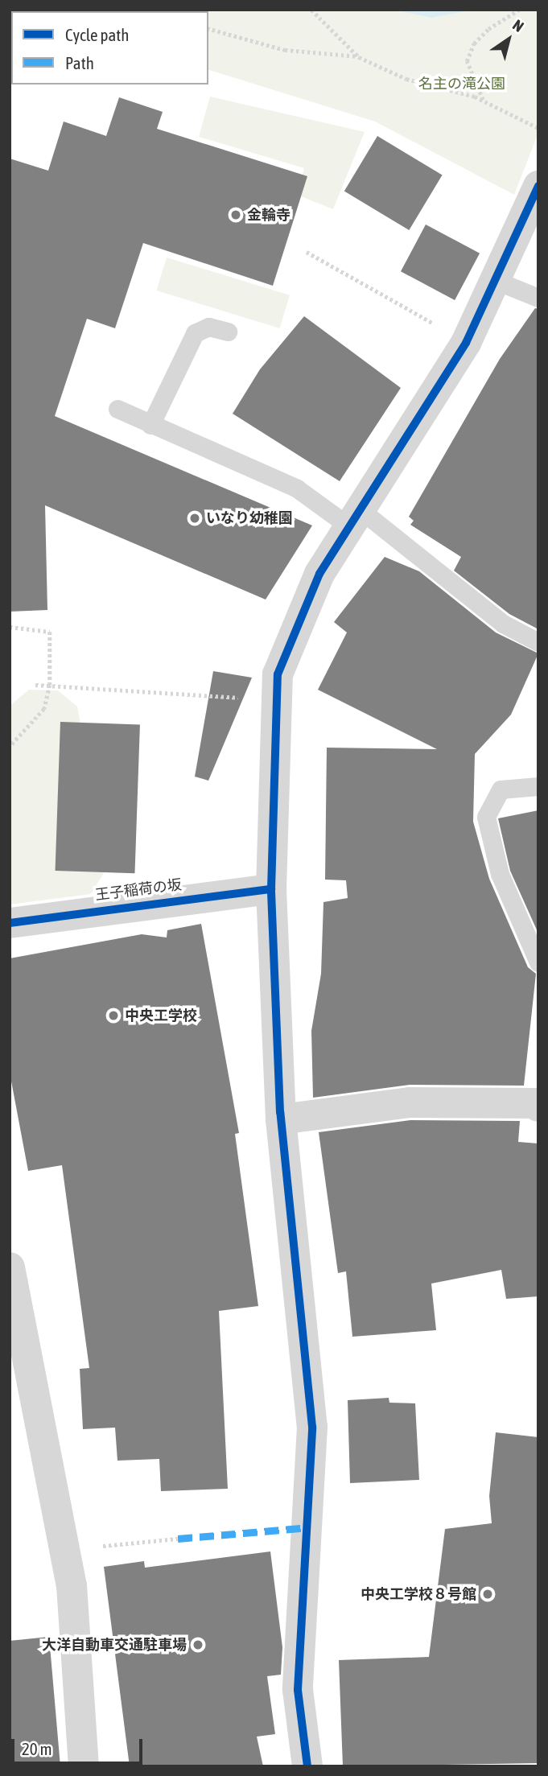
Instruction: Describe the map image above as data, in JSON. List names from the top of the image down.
{
  "streets": {
    "street": ["王子稲荷の坂"]
  },
  "parks": ["名主の滝公園"],
  "places": [
    "金輪寺",
    "いなり幼稚園",
    "中央工学校",
    "中央工学校８号館",
    "大洋自動車交通駐車場"
  ],
  "legend": ["Cycle path", "Path"],
  "scale_bar": "20 m",
  "north": "top right"
}
